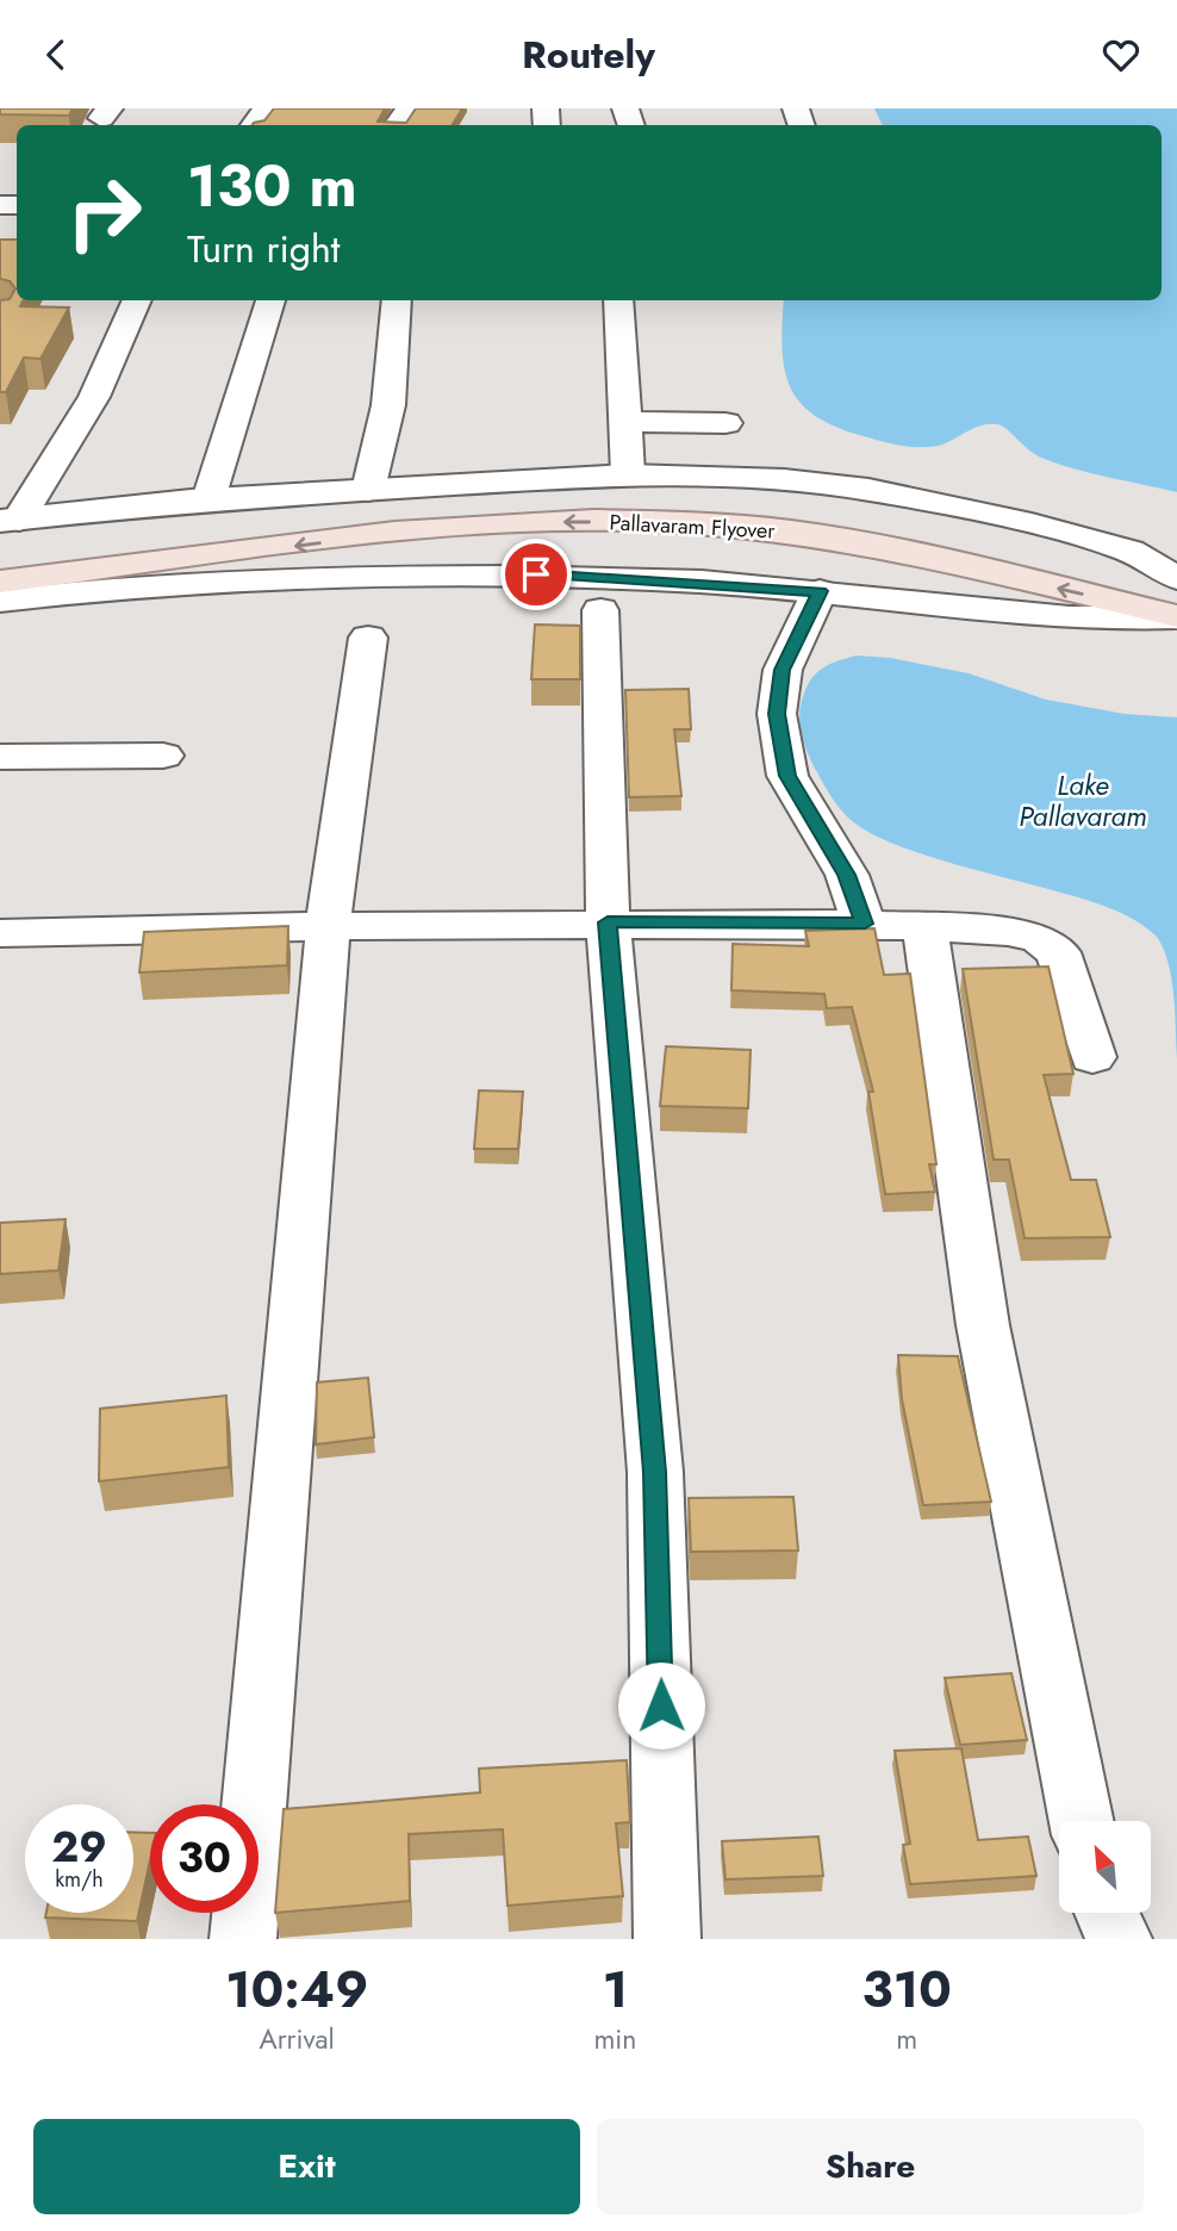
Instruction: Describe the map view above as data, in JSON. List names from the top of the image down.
{
  "streets": {
    "main road": ["Pallavaram Flyover"]
  },
  "water": ["Lake Pallavaram"],
  "north": "top left",
  "page": {
    "header": "Routely",
    "turn": ["130 m", "Turn right"],
    "speed": "29 km/h",
    "limit": "30",
    "eta": [
      "10:49",
      "Arrival",
      "1",
      "min",
      "310",
      "m"
    ],
    "buttons": ["Exit", "Share"]
  }
}
